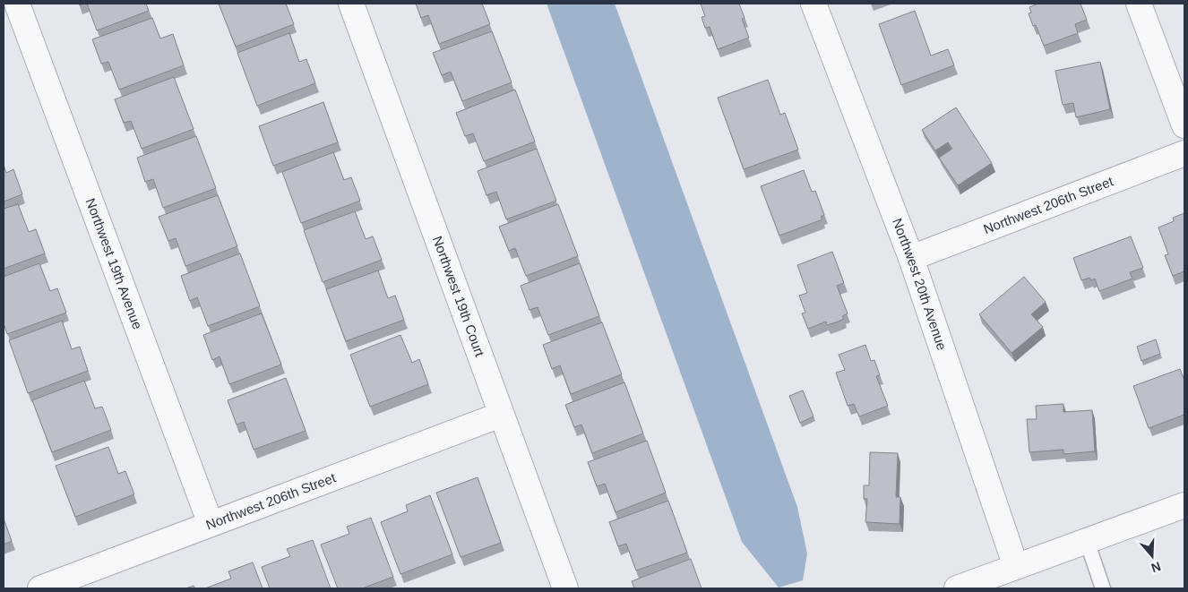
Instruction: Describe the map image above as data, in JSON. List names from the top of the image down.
{
  "streets": {
    "street": [
      "Northwest 206th Street",
      "Northwest 19th Avenue",
      "Northwest 20th Avenue",
      "Northwest 19th Court"
    ]
  },
  "crossings": [
    ["Northwest 206th Street", "Northwest 19th Avenue"],
    ["Northwest 206th Street", "Northwest 20th Avenue"],
    ["Northwest 206th Street", "Northwest 19th Court"]
  ],
  "north": "bottom"
}
